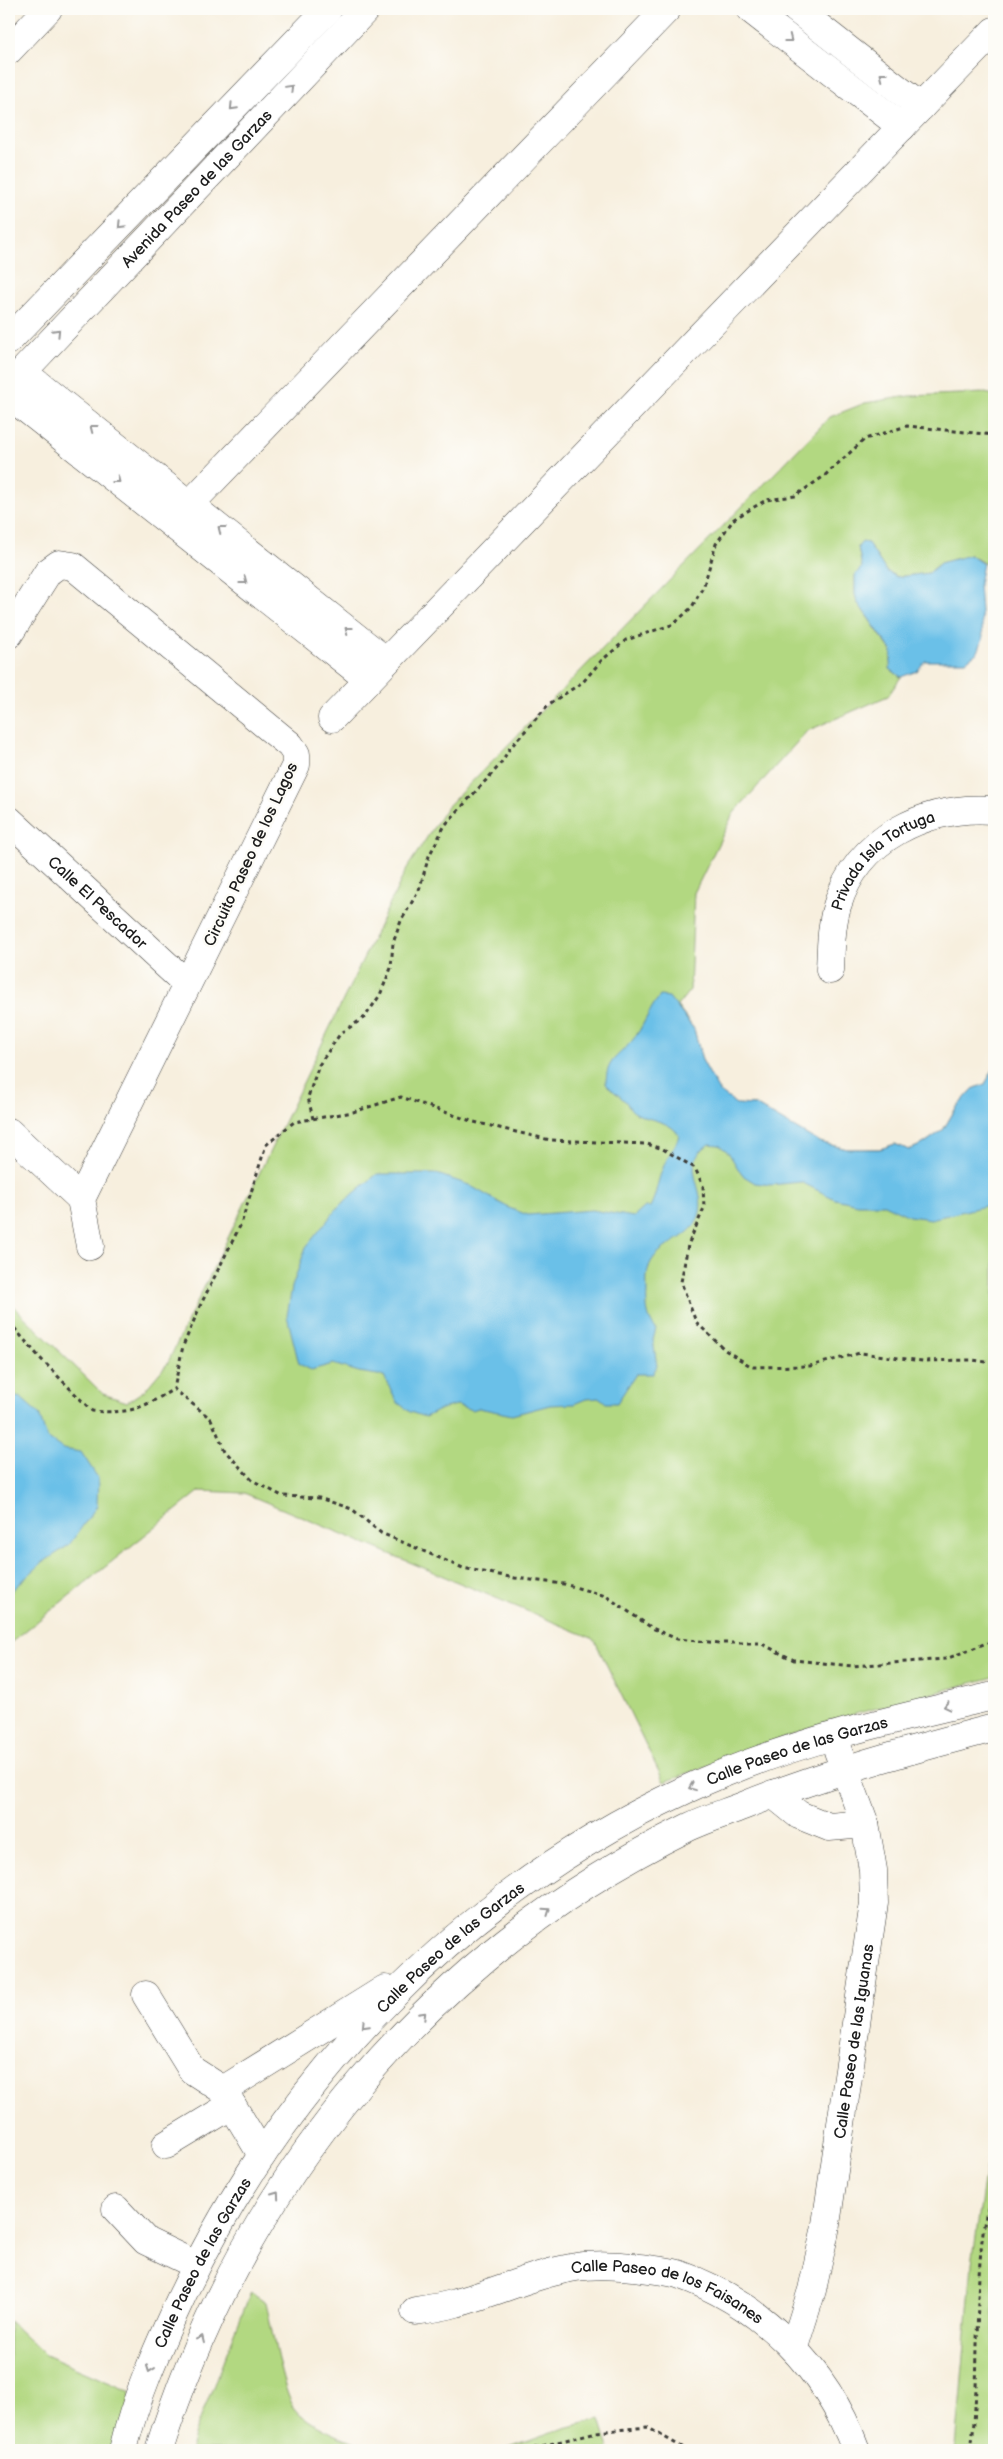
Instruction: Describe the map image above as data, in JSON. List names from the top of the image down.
{
  "streets": {
    "street": [
      "Avenida Paseo de las Garzas",
      "Circuito Paseo de los Lagos",
      "Privada Isla Tortuga",
      "Calle El Pescador",
      "Calle Paseo de las Garzas",
      "Calle Paseo de las Iguanas",
      "Calle Paseo de los Faisanes"
    ]
  },
  "crossings": [
    ["Circuito Paseo de los Lagos", "Calle El Pescador"],
    ["Calle Paseo de las Garzas", "Calle Paseo de las Iguanas"],
    ["Calle Paseo de las Iguanas", "Calle Paseo de los Faisanes"]
  ]
}
